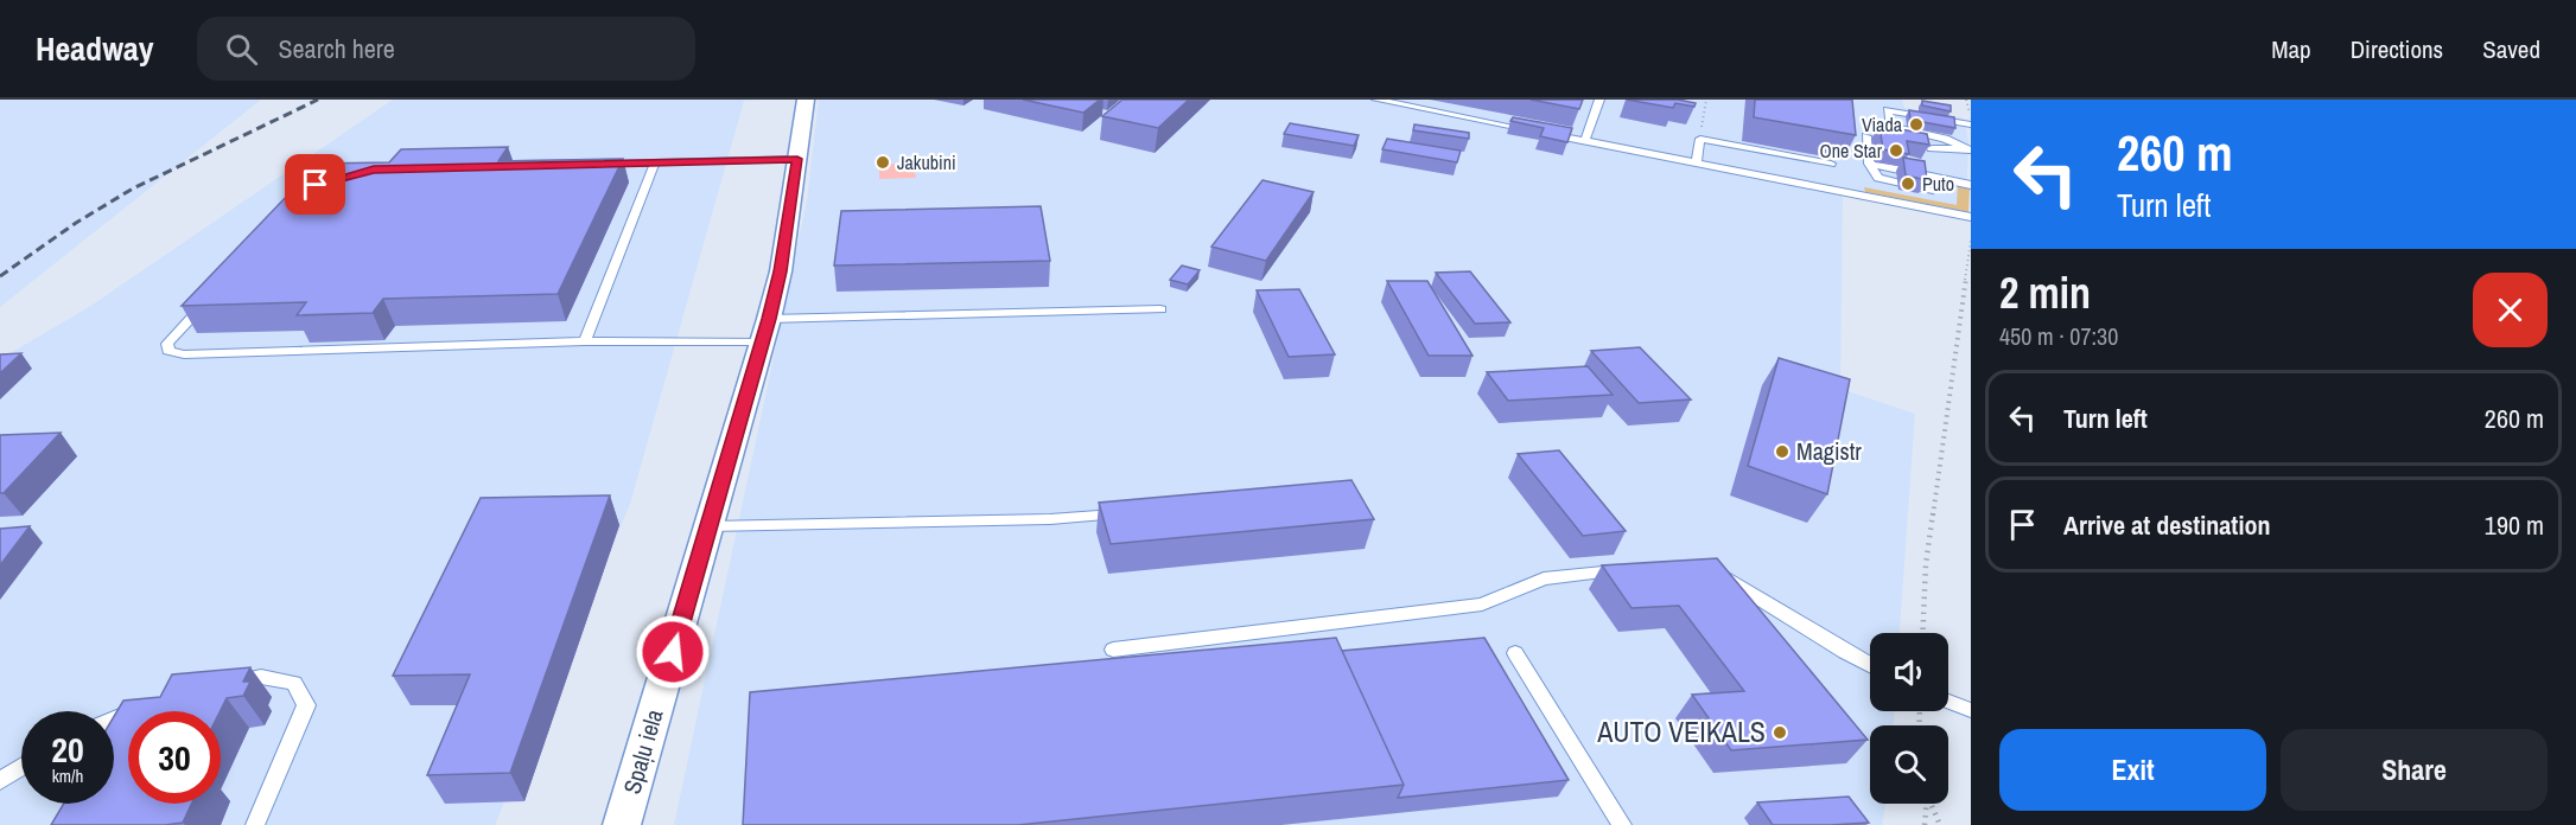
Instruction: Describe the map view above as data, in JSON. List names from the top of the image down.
{
  "streets": {
    "street": ["Spaļu iela"]
  },
  "places": [
    "Viada",
    "One Star",
    "Jakubini",
    "Puto",
    "Magistr",
    "AUTO VEIKALS"
  ],
  "page": {
    "header": "Headway",
    "search": "Search here",
    "nav": ["Map", "Directions", "Saved"],
    "turn": ["260 m", "Turn left"],
    "heading": ["2 min", "450 m · 07:30"],
    "list": [
      {
        "name": "Turn left",
        "value": "260 m"
      },
      {
        "name": "Arrive at destination",
        "value": "190 m"
      }
    ],
    "speed": "20 km/h",
    "limit": "30",
    "buttons": ["Exit", "Share"]
  }
}
